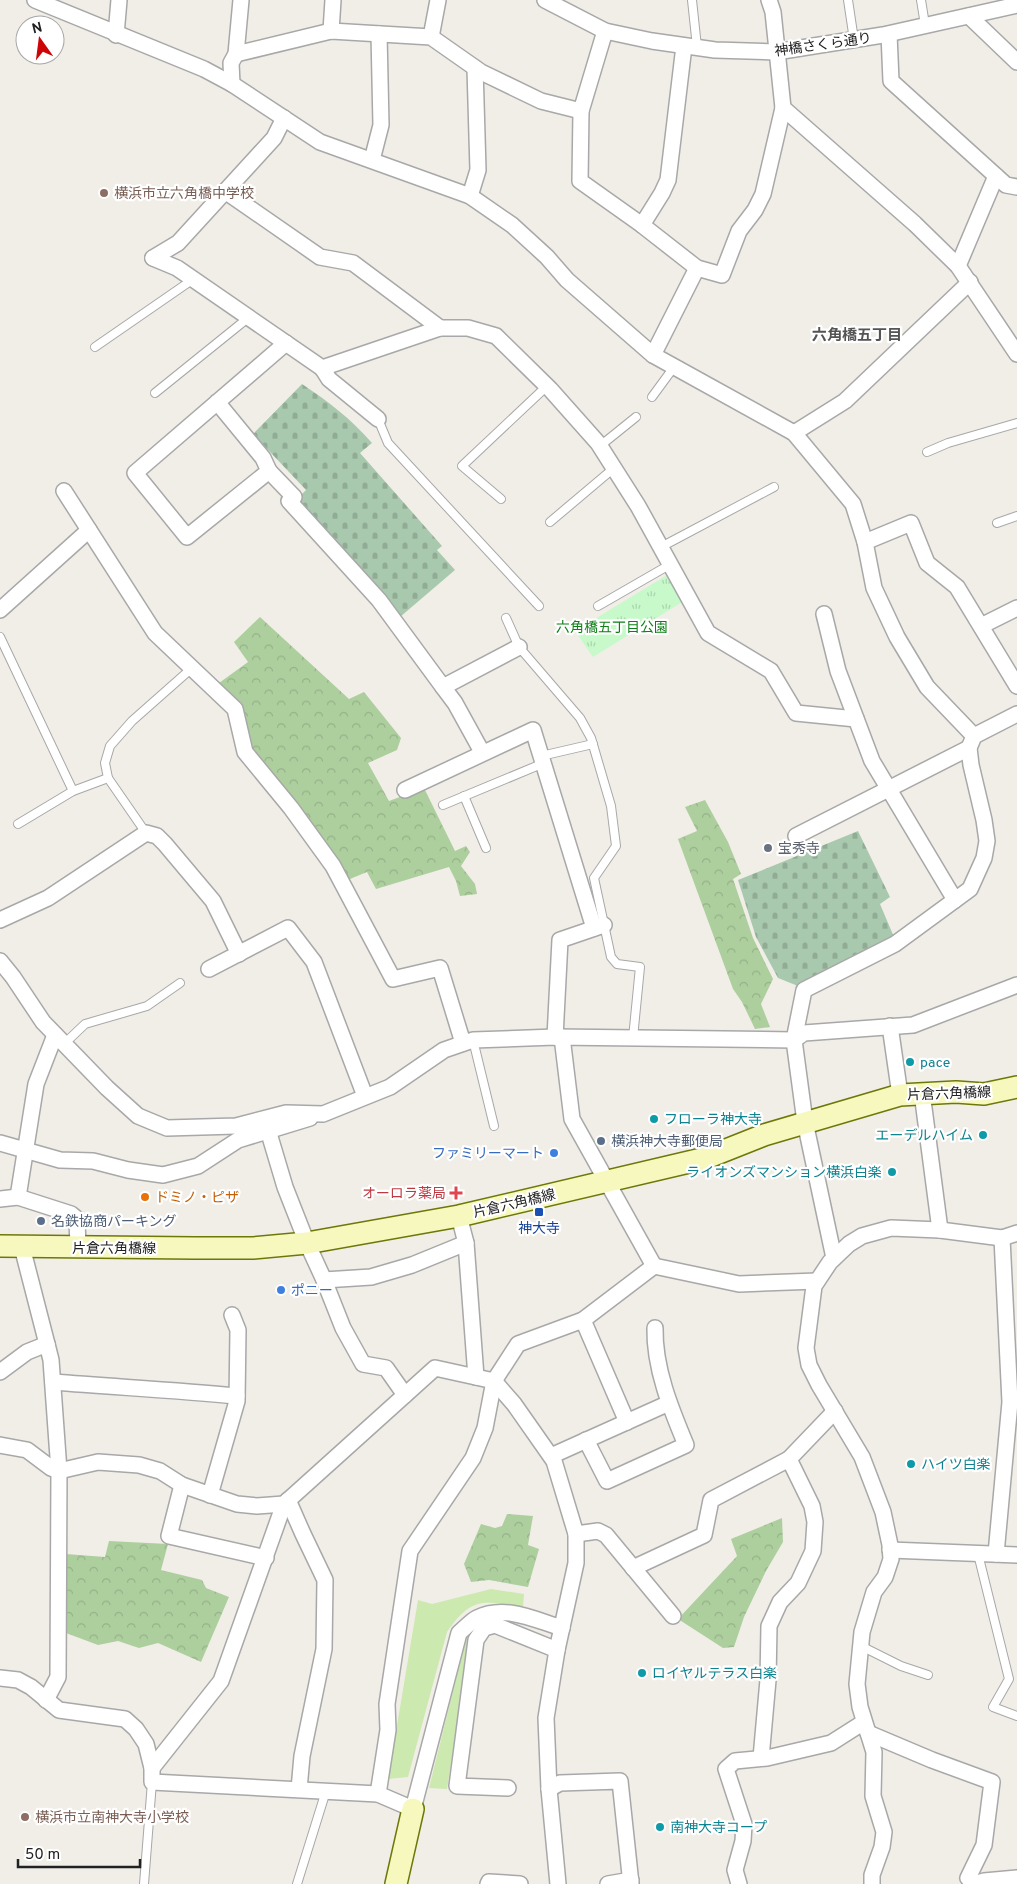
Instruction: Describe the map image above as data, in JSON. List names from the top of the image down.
{
  "streets": {
    "street": ["神橋さくら通り", "片倉六角橋線"]
  },
  "districts": ["六角橋五丁目"],
  "parks": ["六角橋五丁目公園"],
  "places": {
    "other": [
      "横浜市立六角橋中学校",
      "宝秀寺",
      "pace",
      "フローラ神大寺",
      "エーデルハイム",
      "横浜神大寺郵便局",
      "ファミリーマート",
      "ライオンズマンション横浜白楽",
      "ドミノ・ピザ",
      "名鉄協商パーキング",
      "ポニー",
      "ハイツ白楽",
      "ロイヤルテラス白楽",
      "横浜市立南神大寺小学校",
      "南神大寺コープ"
    ],
    "health": ["オーロラ薬局"],
    "transit": ["神大寺"]
  },
  "scale_bar": "50 m",
  "north": "top"
}
